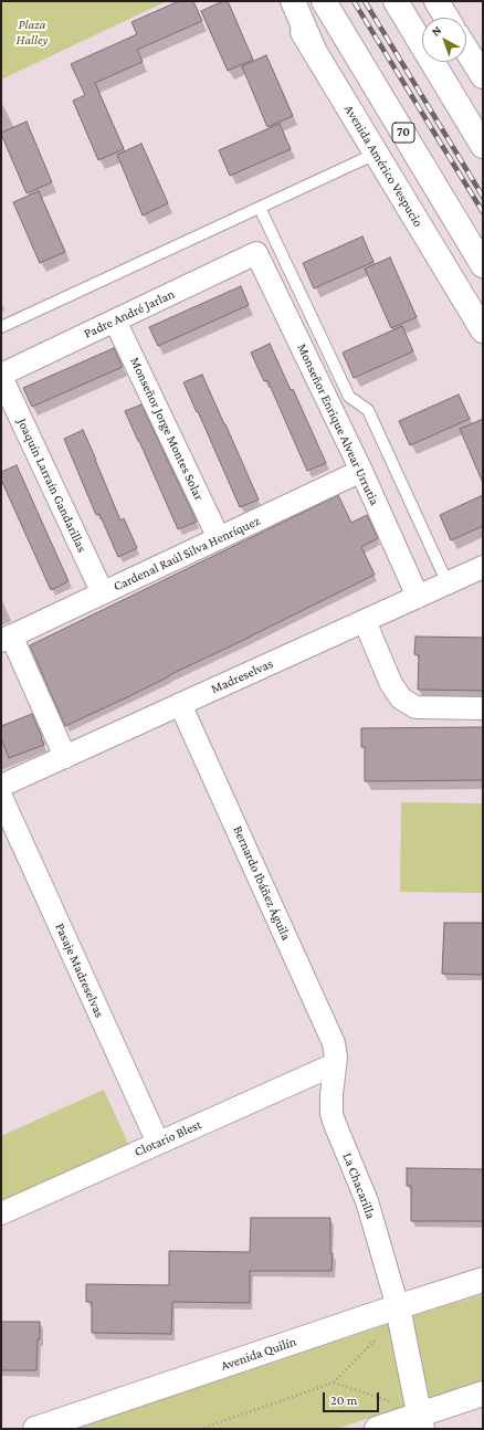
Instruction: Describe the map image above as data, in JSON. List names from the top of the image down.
{
  "streets": {
    "main road": ["70", "Avenida Américo Vespucio", "Avenida Quilín"],
    "street": [
      "Padre André Jarlan",
      "Monseñor Enrique Alvear Urrutia",
      "Monseñor Jorge Montes Solar",
      "Joaquín Larraín Gandarillas",
      "Cardenal Raúl Silva Henríquez",
      "Madreselvas",
      "Bernardo Ibáñez Águila",
      "Pasaje Madreselvas",
      "Clotario Blest",
      "La Chacarilla"
    ]
  },
  "crossings": [
    ["Padre André Jarlan", "Monseñor Enrique Alvear Urrutia"],
    ["Padre André Jarlan", "Monseñor Jorge Montes Solar"],
    ["Padre André Jarlan", "Joaquín Larraín Gandarillas"],
    ["Monseñor Enrique Alvear Urrutia", "Cardenal Raúl Silva Henríquez"],
    ["Monseñor Enrique Alvear Urrutia", "Madreselvas"],
    ["Monseñor Jorge Montes Solar", "Cardenal Raúl Silva Henríquez"],
    ["Joaquín Larraín Gandarillas", "Cardenal Raúl Silva Henríquez"],
    ["Madreselvas", "Bernardo Ibáñez Águila"],
    ["Bernardo Ibáñez Águila", "Clotario Blest"],
    ["Bernardo Ibáñez Águila", "La Chacarilla"],
    ["Pasaje Madreselvas", "Clotario Blest"],
    ["Clotario Blest", "La Chacarilla"],
    ["La Chacarilla", "Avenida Quilín"]
  ],
  "parks": ["Plaza Halley"],
  "scale_bar": "20 m",
  "north": "top left"
}
